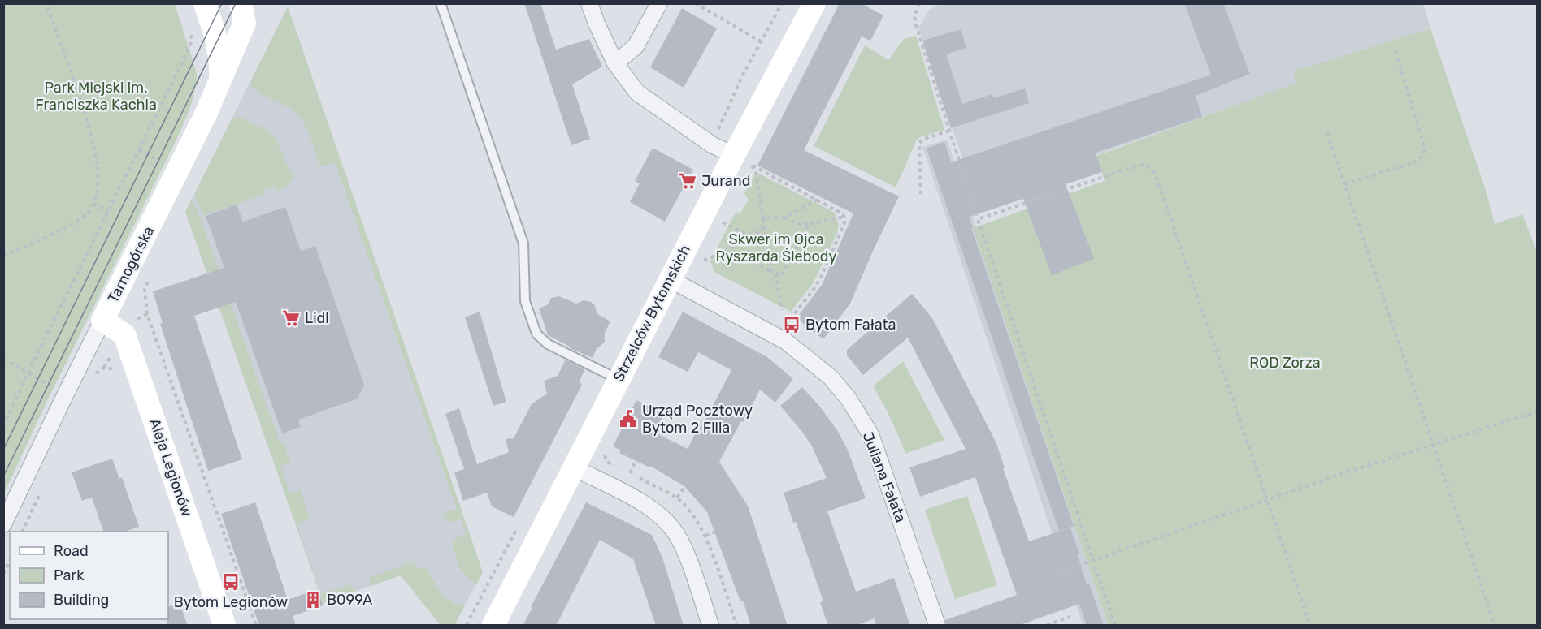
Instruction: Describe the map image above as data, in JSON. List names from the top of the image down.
{
  "streets": {
    "street": [
      "Tarnogórska",
      "Strzelców Bytomskich",
      "Aleja Legionów",
      "Juliana Fałata"
    ]
  },
  "crossings": [
    ["Strzelców Bytomskich", "Juliana Fałata"]
  ],
  "parks": ["Park Miejski im. Franciszka Kachla", "Skwer im Ojca Ryszarda Ślebody", "ROD Zorza"],
  "places": {
    "supermarket": ["Jurand", "Lidl"],
    "bus stop": ["Bytom Fałata", "Bytom Legionów"],
    "public building": ["Urząd Pocztowy Bytom 2 Filia"],
    "building": ["B099A"]
  },
  "legend": ["Road", "Park", "Building"]
}
